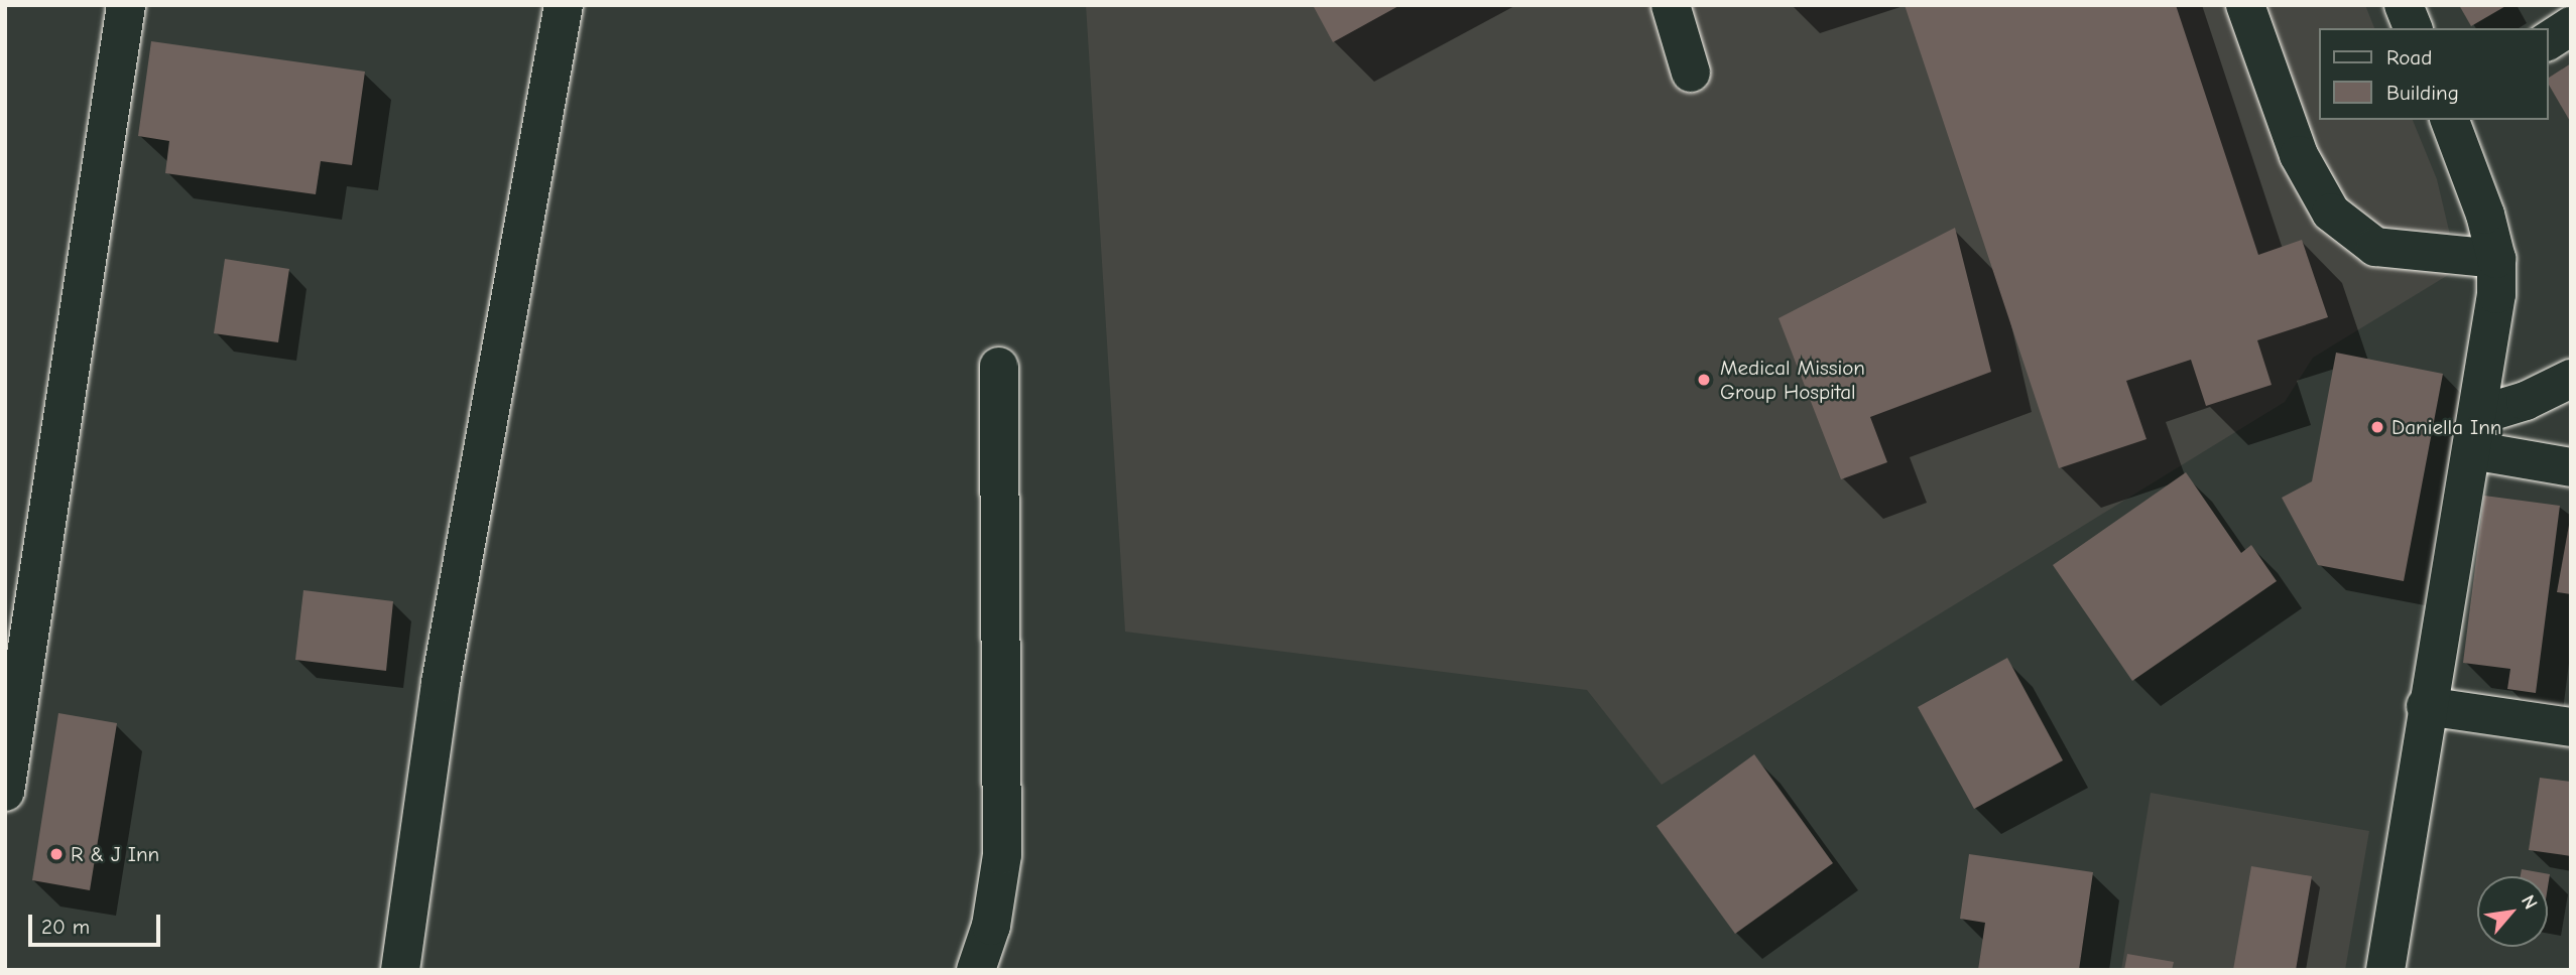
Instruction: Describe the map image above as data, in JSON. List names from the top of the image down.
{
  "places": ["Medical Mission Group Hospital", "Daniella Inn", "R & J Inn"],
  "legend": ["Road", "Building"],
  "scale_bar": "20 m",
  "north": "top right"
}
